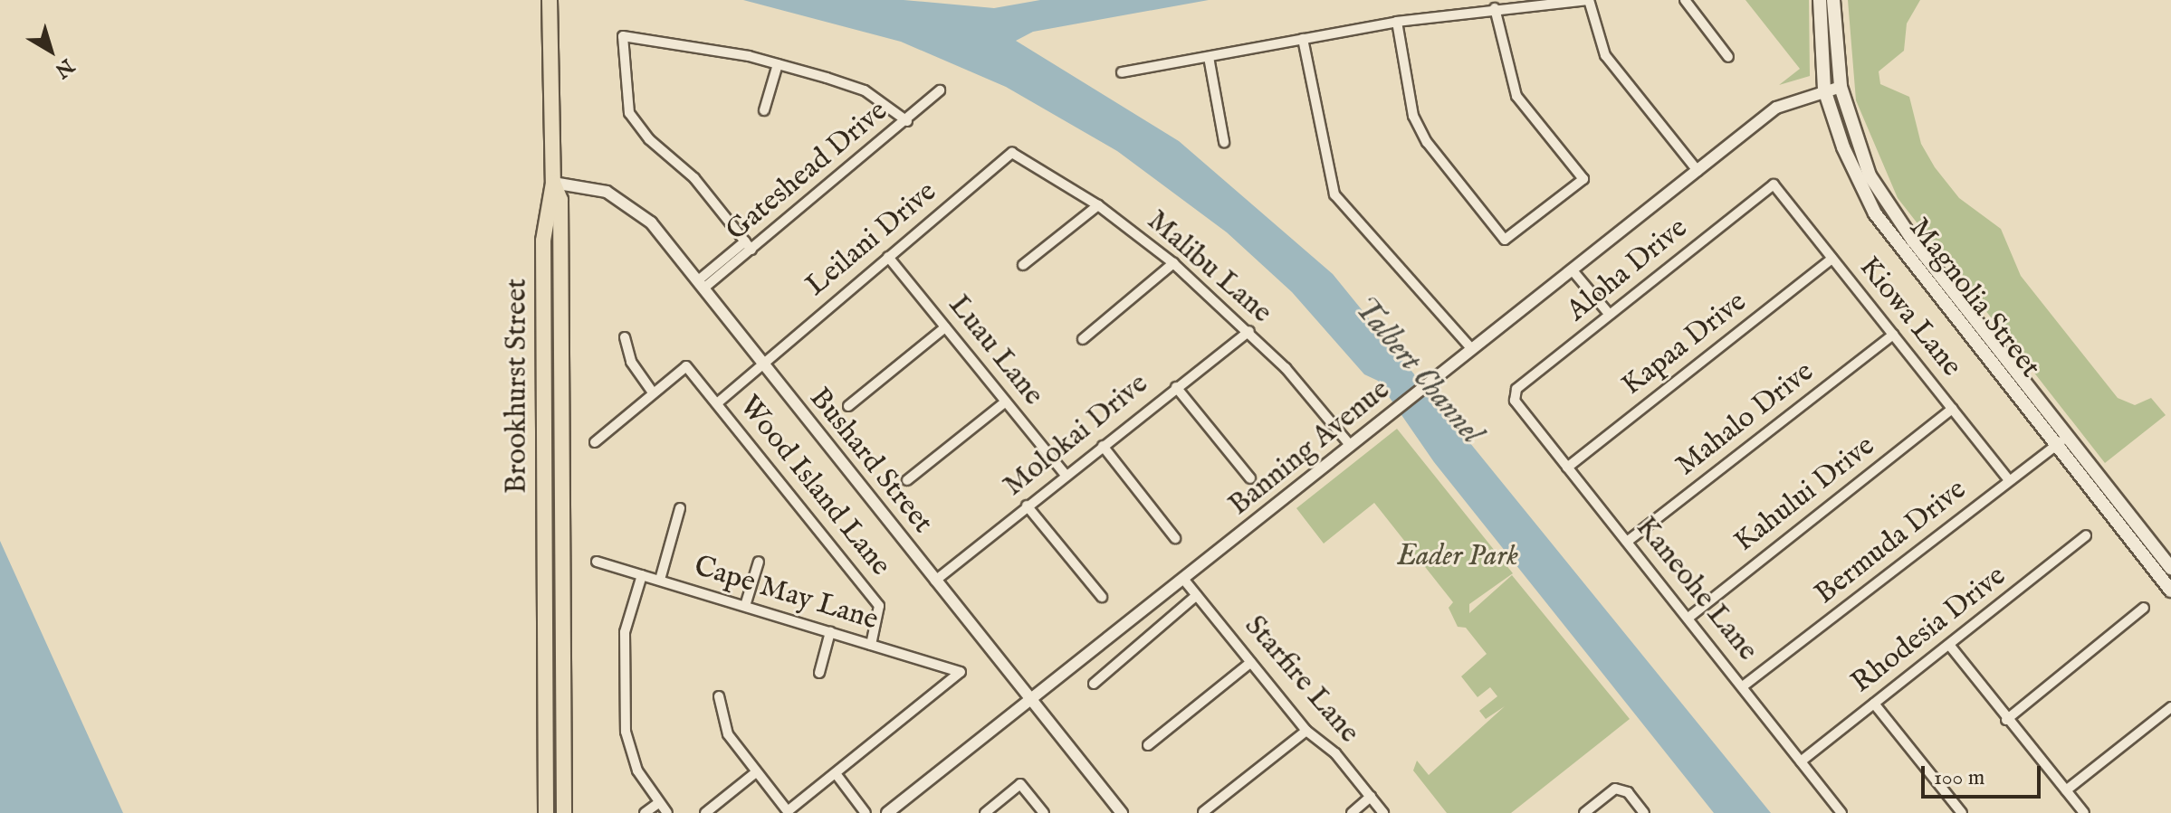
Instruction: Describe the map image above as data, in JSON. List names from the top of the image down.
{
  "streets": {
    "main road": ["Magnolia Street", "Brookhurst Street"],
    "street": [
      "Gateshead Drive",
      "Leilani Drive",
      "Malibu Lane",
      "Aloha Drive",
      "Kiowa Lane",
      "Kapaa Drive",
      "Luau Lane",
      "Mahalo Drive",
      "Molokai Drive",
      "Banning Avenue",
      "Bushard Street",
      "Wood Island Lane",
      "Kahului Drive",
      "Bermuda Drive",
      "Kaneohe Lane",
      "Cape May Lane",
      "Rhodesia Drive",
      "Starfire Lane"
    ]
  },
  "crossings": [
    ["Gateshead Drive", "Bushard Street"],
    ["Leilani Drive", "Malibu Lane"],
    ["Leilani Drive", "Luau Lane"],
    ["Leilani Drive", "Bushard Street"],
    ["Leilani Drive", "Wood Island Lane"],
    ["Malibu Lane", "Molokai Drive"],
    ["Malibu Lane", "Banning Avenue"],
    ["Aloha Drive", "Kiowa Lane"],
    ["Aloha Drive", "Kaneohe Lane"],
    ["Magnolia Street", "Banning Avenue"],
    ["Magnolia Street", "Bermuda Drive"],
    ["Kiowa Lane", "Kapaa Drive"],
    ["Kiowa Lane", "Mahalo Drive"],
    ["Kiowa Lane", "Kahului Drive"],
    ["Kiowa Lane", "Bermuda Drive"],
    ["Kapaa Drive", "Kaneohe Lane"],
    ["Luau Lane", "Molokai Drive"],
    ["Brookhurst Street", "Bushard Street"],
    ["Mahalo Drive", "Kaneohe Lane"],
    ["Molokai Drive", "Bushard Street"],
    ["Banning Avenue", "Bushard Street"],
    ["Banning Avenue", "Starfire Lane"],
    ["Wood Island Lane", "Cape May Lane"],
    ["Kahului Drive", "Kaneohe Lane"],
    ["Bermuda Drive", "Kaneohe Lane"],
    ["Kaneohe Lane", "Rhodesia Drive"]
  ],
  "water": ["Talbert Channel"],
  "parks": ["Eader Park"],
  "scale_bar": "100 m",
  "north": "bottom right"
}
